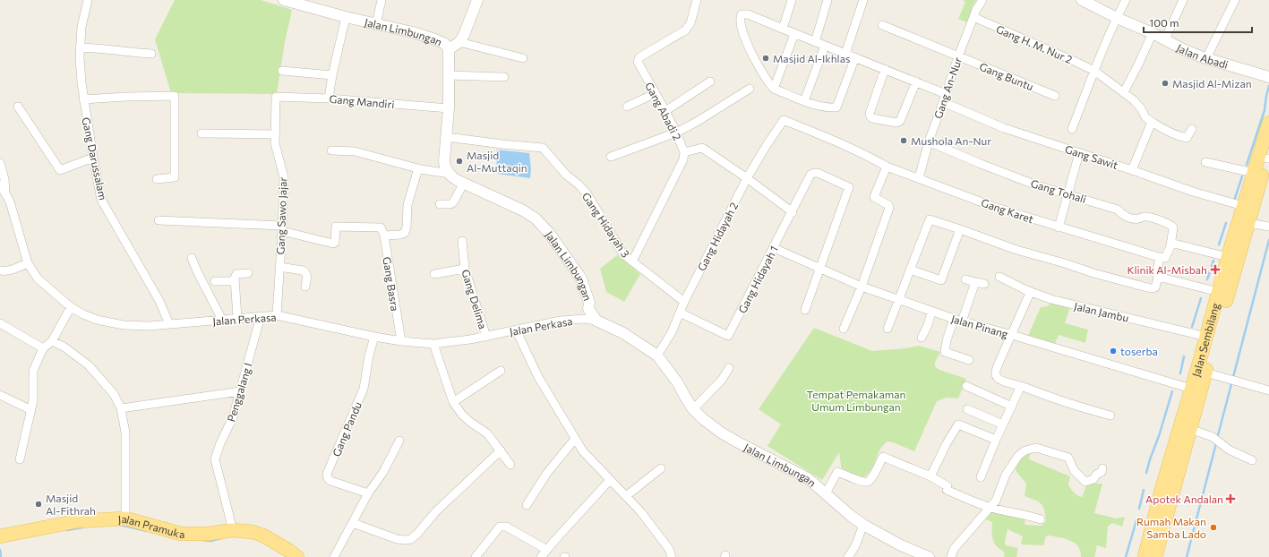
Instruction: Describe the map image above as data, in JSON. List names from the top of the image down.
{
  "streets": {
    "main road": ["Jalan Sembilang", "Jalan Pramuka"],
    "street": [
      "Jalan Limbungan",
      "Gang H. M. Nur 2",
      "Jalan Abadi",
      "Gang Buntu",
      "Gang An-Nur",
      "Gang Mandiri",
      "Gang Abadi 2",
      "Gang Sawit",
      "Gang Darussalam",
      "Gang Tohali",
      "Gang Karet",
      "Gang Sawo Jajar",
      "Gang Hidayah 3",
      "Gang Hidayah 2",
      "Gang Hidayah 1",
      "Gang Basra",
      "Gang Delima",
      "Jalan Jambu",
      "Jalan Perkasa",
      "Jalan Pinang",
      "Penggalang I",
      "Gang Pandu"
    ]
  },
  "crossings": [
    ["Jalan Limbungan", "Gang Mandiri"],
    ["Jalan Limbungan", "Gang Hidayah 3"],
    ["Jalan Limbungan", "Gang Hidayah 2"],
    ["Jalan Limbungan", "Jalan Perkasa"],
    ["Gang H. M. Nur 2", "Gang An-Nur"],
    ["Gang Buntu", "Gang An-Nur"],
    ["Gang An-Nur", "Gang Sawit"],
    ["Gang An-Nur", "Gang Tohali"],
    ["Gang An-Nur", "Gang Karet"],
    ["Gang Mandiri", "Gang Sawo Jajar"],
    ["Gang Abadi 2", "Gang Hidayah 3"],
    ["Gang Sawit", "Jalan Sembilang"],
    ["Gang Darussalam", "Jalan Perkasa"],
    ["Gang Tohali", "Gang Karet"],
    ["Gang Karet", "Gang Hidayah 2"],
    ["Gang Sawo Jajar", "Gang Basra"],
    ["Gang Sawo Jajar", "Jalan Perkasa"],
    ["Gang Hidayah 3", "Gang Hidayah 2"],
    ["Gang Hidayah 2", "Gang Hidayah 1"],
    ["Gang Hidayah 1", "Jalan Pinang"],
    ["Gang Basra", "Jalan Perkasa"],
    ["Gang Delima", "Jalan Perkasa"],
    ["Jalan Jambu", "Jalan Sembilang"],
    ["Jalan Perkasa", "Penggalang I"],
    ["Jalan Perkasa", "Gang Pandu"],
    ["Jalan Pinang", "Jalan Sembilang"],
    ["Penggalang I", "Jalan Pramuka"]
  ],
  "parks": ["Tempat Pemakaman Umum Limbungan"],
  "places": {
    "other": [
      "Masjid Al-Ikhlas",
      "Masjid Al-Mizan",
      "Mushola An-Nur",
      "Masjid Al-Muttaqin",
      "toserba",
      "Masjid Al-Fithrah",
      "Rumah Makan Samba Lado"
    ],
    "health": ["Klinik Al-Misbah", "Apotek Andalan"]
  },
  "scale_bar": "100 m"
}
